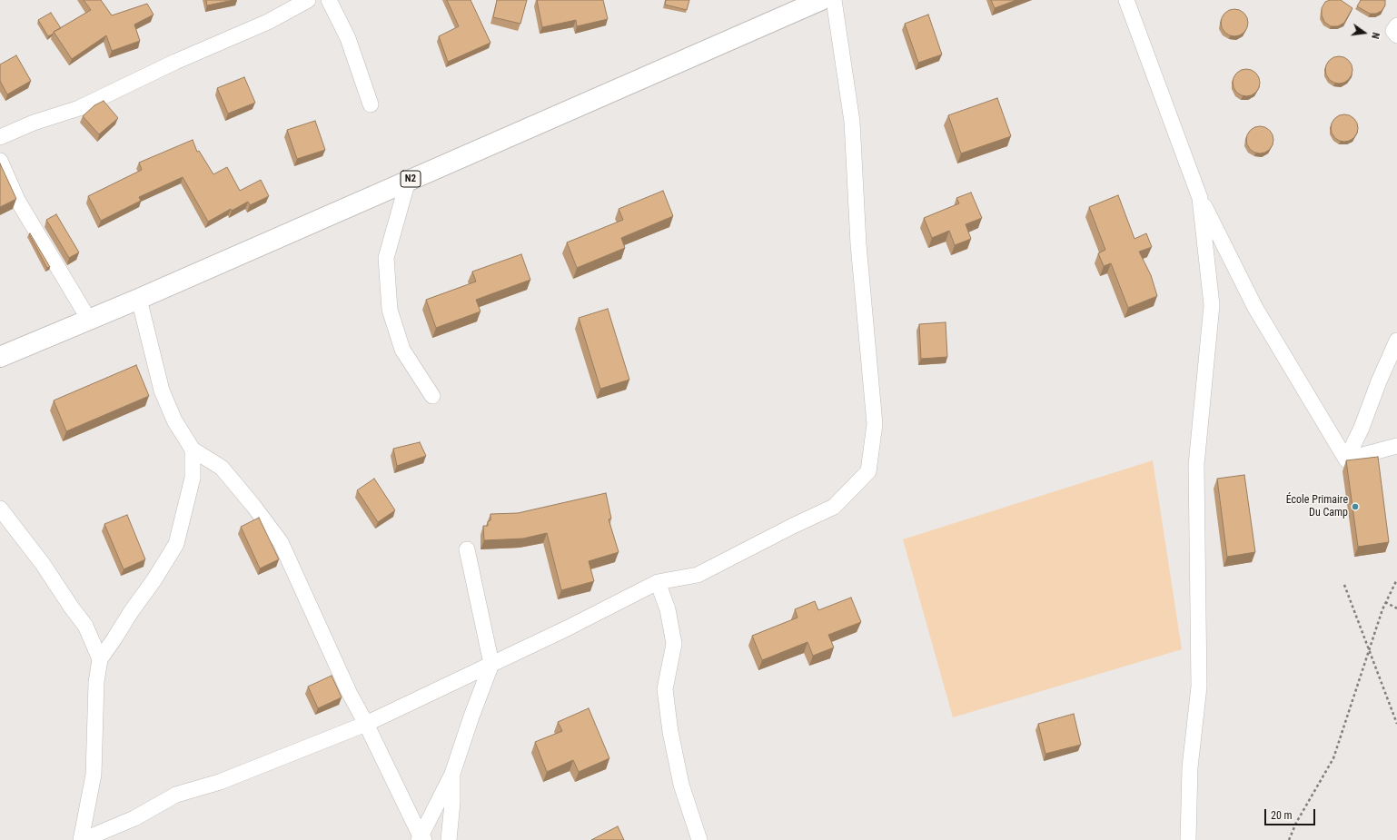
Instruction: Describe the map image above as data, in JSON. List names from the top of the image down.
{
  "streets": {
    "highway": ["N2"]
  },
  "places": ["École Primaire Du Camp"],
  "scale_bar": "20 m",
  "north": "right"
}
